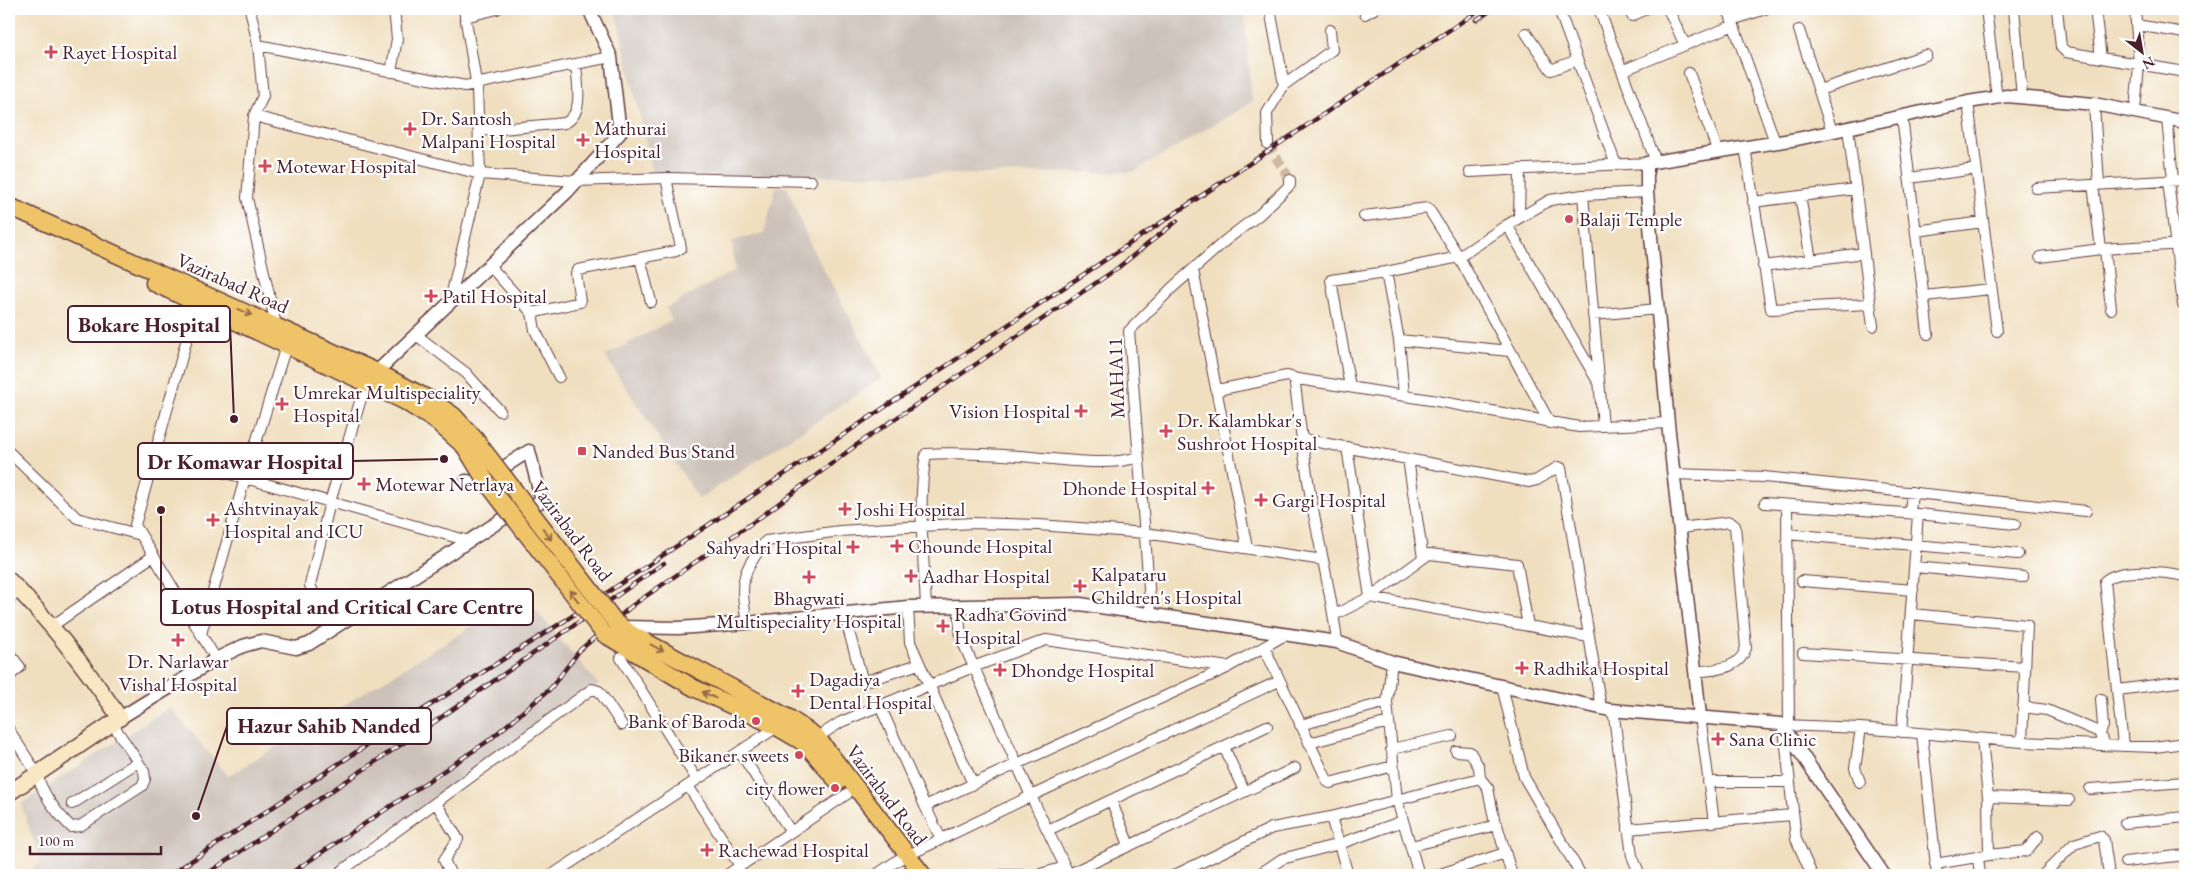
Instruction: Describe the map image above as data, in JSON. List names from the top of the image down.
{
  "streets": {
    "main road": ["Vazirabad Road"],
    "street": ["MAHA11"]
  },
  "places": {
    "health": [
      "Rayet Hospital",
      "Dr. Santosh Malpani Hospital",
      "Mathurai Hospital",
      "Motewar Hospital",
      "Patil Hospital",
      "Umrekar Multispeciality Hospital",
      "Vision Hospital",
      "Dr. Kalambkar's Sushroot Hospital",
      "Motewar Netrlaya",
      "Dhonde Hospital",
      "Gargi Hospital",
      "Joshi Hospital",
      "Ashtvinayak Hospital and ICU",
      "Chounde Hospital",
      "Sahyadri Hospital",
      "Aadhar Hospital",
      "Bhagwati Multispeciality Hospital",
      "Kalpataru Children's Hospital",
      "Radha Govind Hospital",
      "Dr. Narlawar Vishal Hospital",
      "Radhika Hospital",
      "Dhondge Hospital",
      "Dagadiya Dental Hospital",
      "Sana Clinic",
      "Rachewad Hospital"
    ],
    "other": [
      "Balaji Temple",
      "Bokare Hospital",
      "Dr Komawar Hospital",
      "Lotus Hospital and Critical Care Centre",
      "Bank of Baroda",
      "Bikaner sweets",
      "city flower",
      "Hazur Sahib Nanded"
    ],
    "transit": ["Nanded Bus Stand"]
  },
  "scale_bar": "100 m",
  "north": "bottom right"
}
